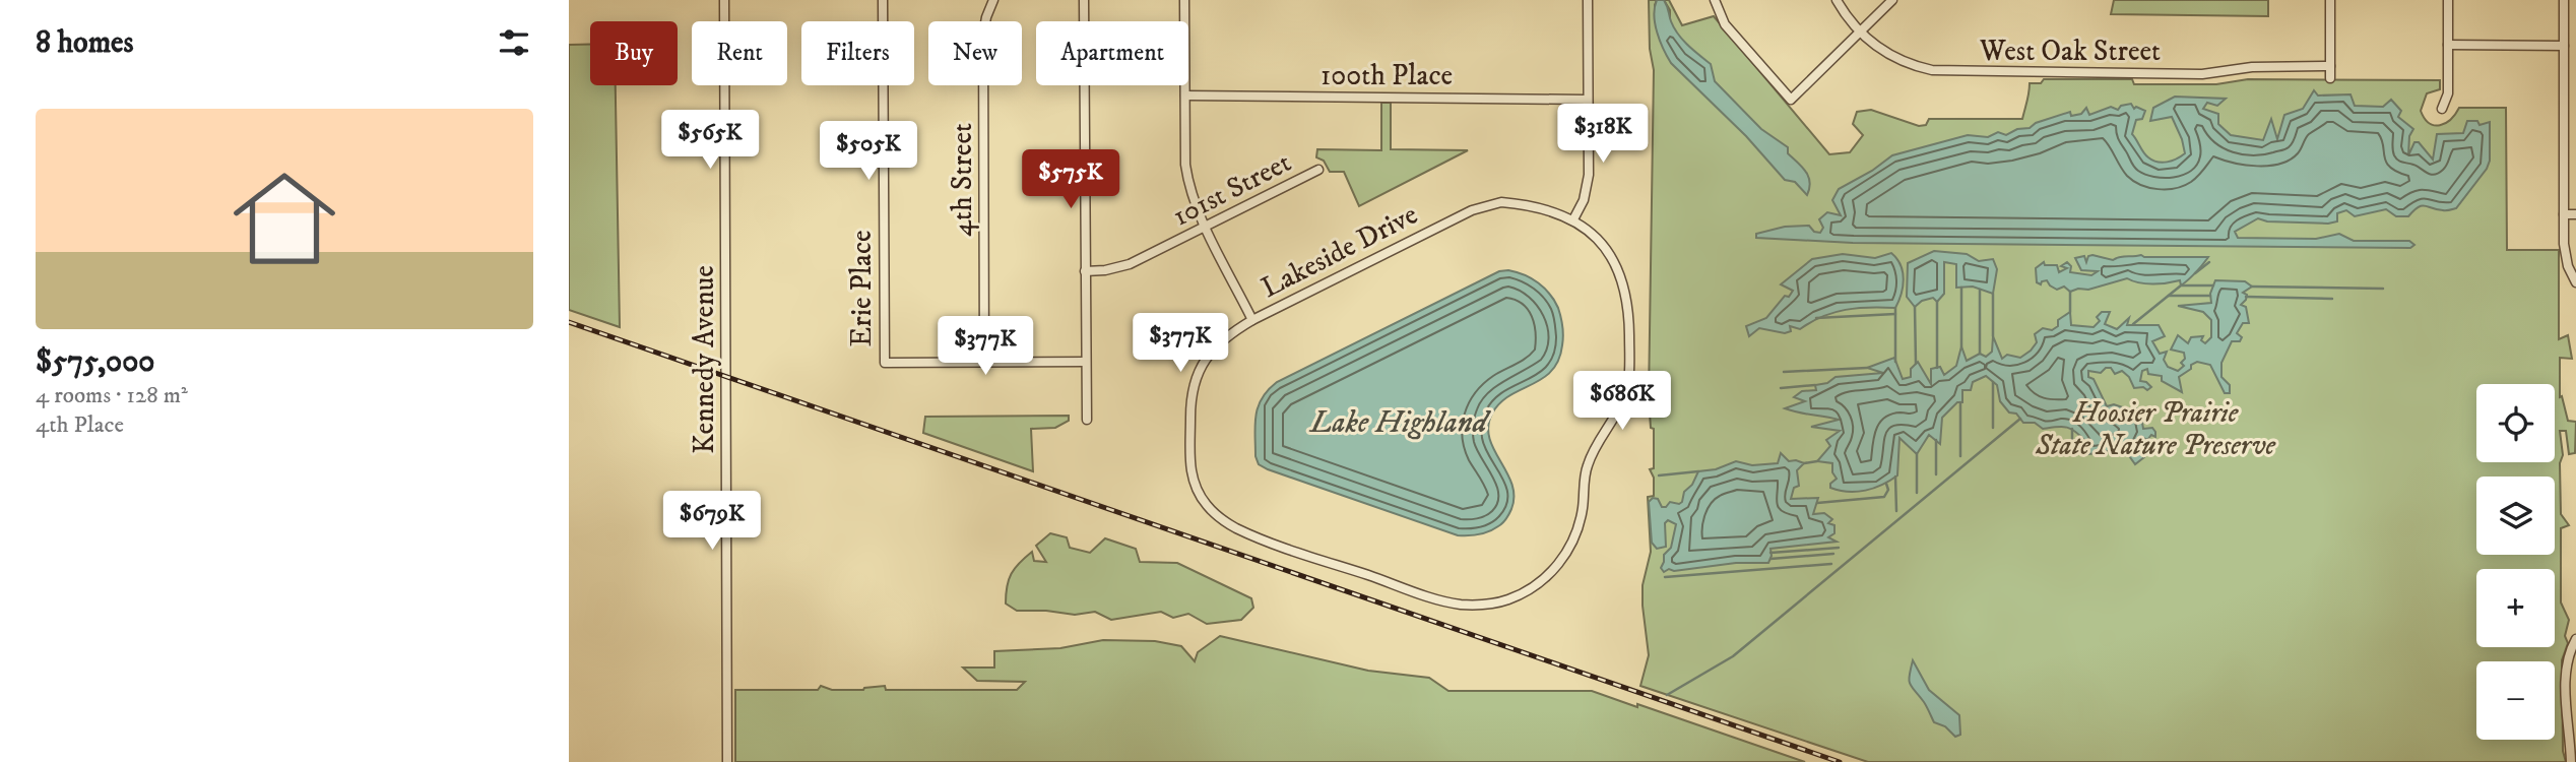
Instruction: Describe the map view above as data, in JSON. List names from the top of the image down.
{
  "streets": {
    "street": [
      "West Oak Street",
      "100th Place",
      "4th Street",
      "101st Street",
      "Lakeside Drive",
      "Erie Place",
      "Kennedy Avenue"
    ]
  },
  "crossings": [
    ["4th Street", "Erie Place"]
  ],
  "water": ["Lake Highland"],
  "parks": ["Hoosier Prairie State Nature Preserve"],
  "page": {
    "heading": "8 homes",
    "chip": [
      "Buy",
      "Rent",
      "Filters",
      "New",
      "Apartment"
    ],
    "list": [
      {
        "name": "$575,000",
        "note": "4 rooms · 128 m² · 4th Place"
      }
    ],
    "price": [
      "$318K",
      "$565K",
      "$505K",
      "$575K",
      "$377K",
      "$377K",
      "$686K",
      "$679K"
    ],
    "map_buttons": ["+", "−"]
  }
}
